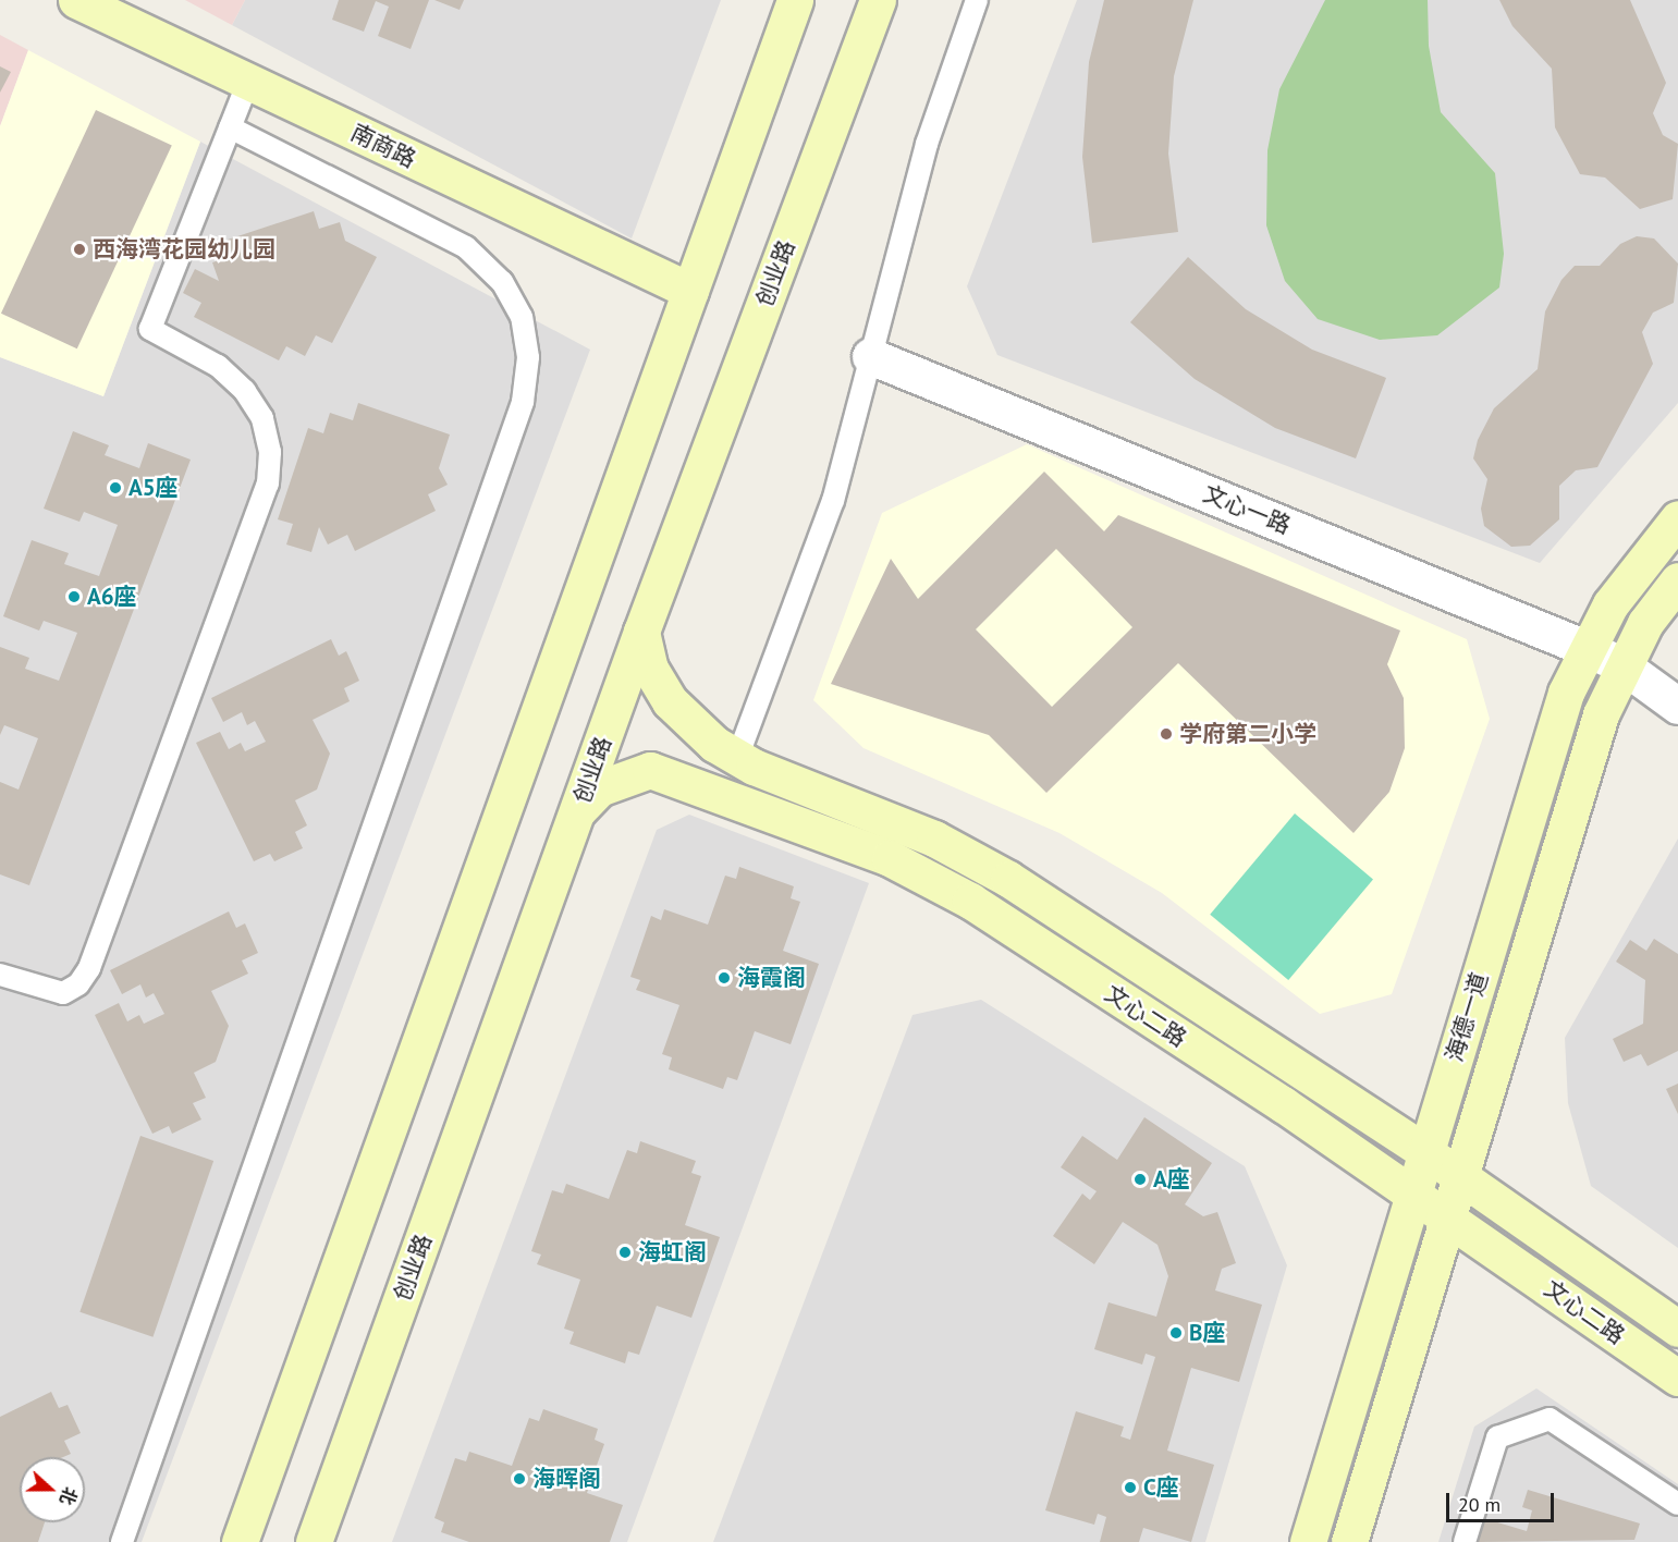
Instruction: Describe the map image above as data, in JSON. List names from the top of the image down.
{
  "streets": {
    "street": [
      "南商路",
      "创业路",
      "文心一路",
      "文心二路",
      "海德一道"
    ]
  },
  "crossings": [
    ["创业路", "文心二路"],
    ["文心一路", "海德一道"],
    ["文心二路", "海德一道"]
  ],
  "places": [
    "西海湾花园幼儿园",
    "A5座",
    "A6座",
    "学府第二小学",
    "海霞阁",
    "A座",
    "海虹阁",
    "B座",
    "海晖阁",
    "C座"
  ],
  "scale_bar": "20 m",
  "north": "right"
}
